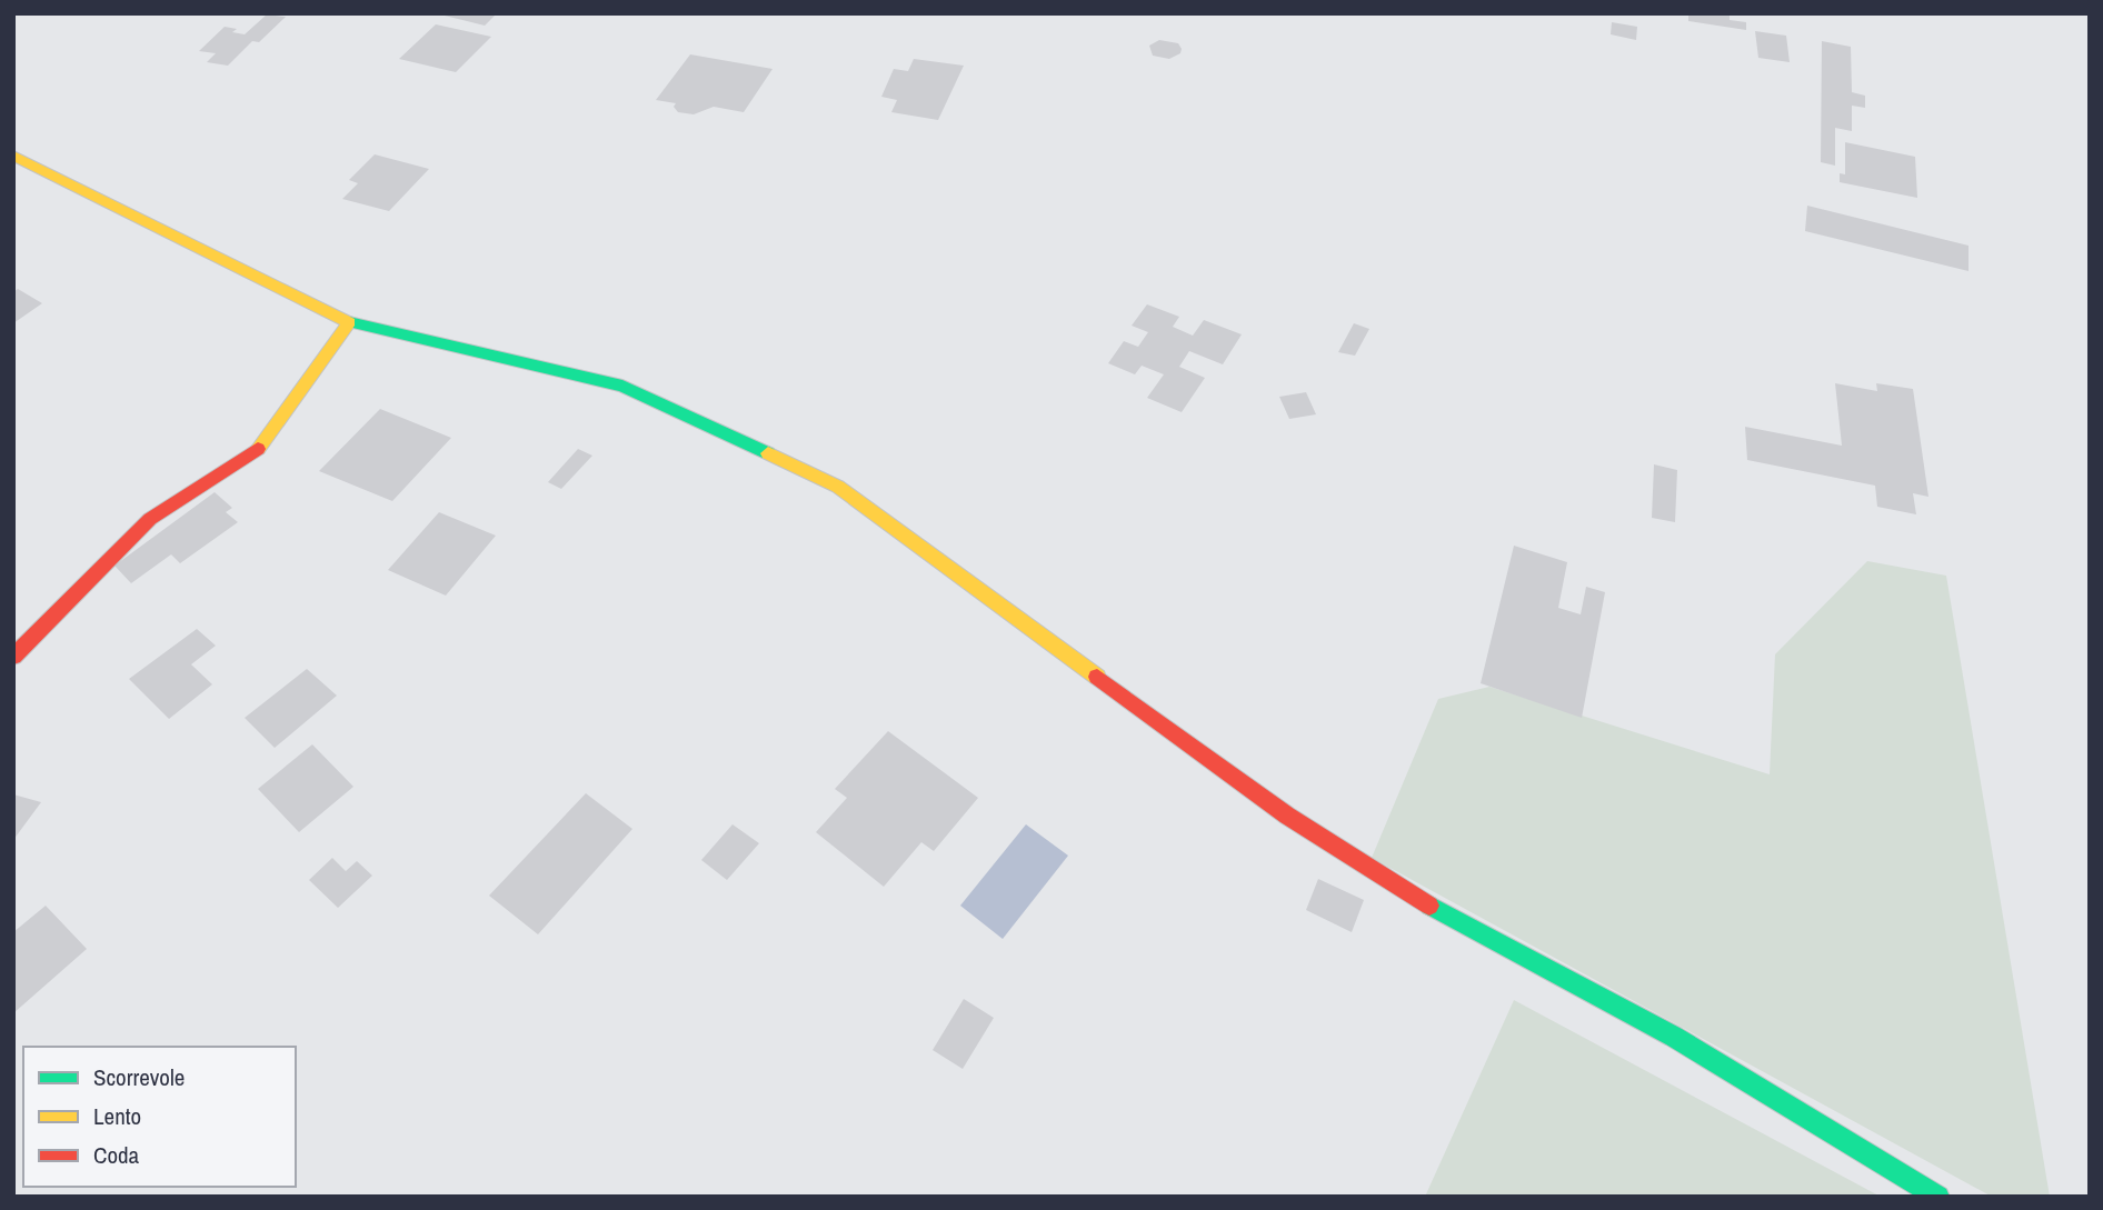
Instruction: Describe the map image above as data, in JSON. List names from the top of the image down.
{
  "legend": ["Scorrevole", "Lento", "Coda"]
}
